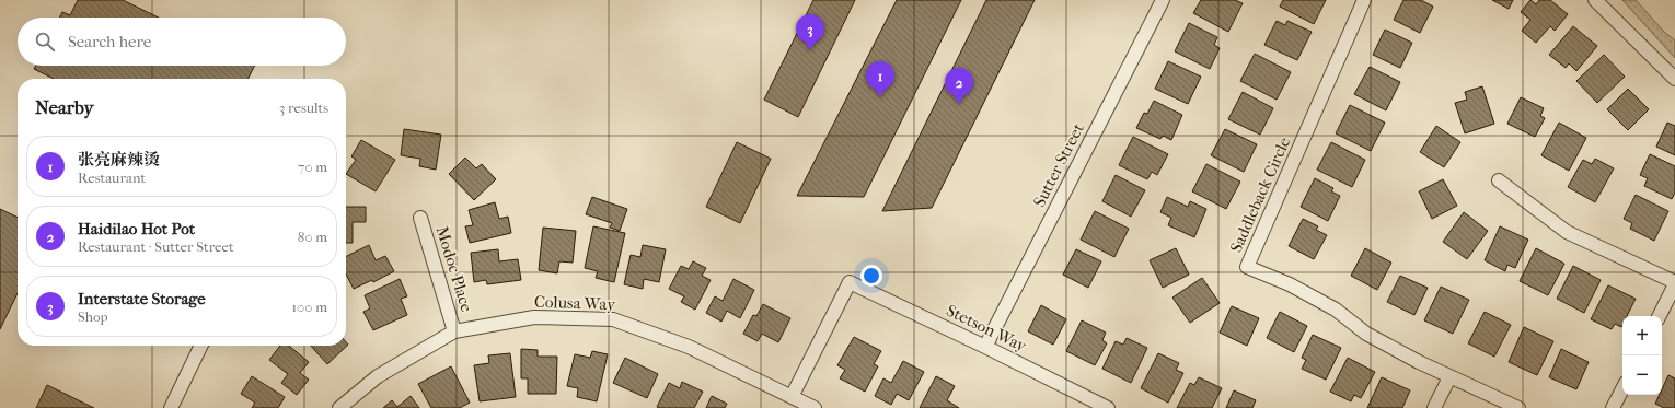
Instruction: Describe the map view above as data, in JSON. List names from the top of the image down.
{
  "streets": {
    "street": [
      "Sutter Street",
      "Saddleback Circle",
      "Modoc Place",
      "Colusa Way",
      "Stetson Way"
    ]
  },
  "crossings": [
    ["Sutter Street", "Stetson Way"],
    ["Modoc Place", "Colusa Way"],
    ["Colusa Way", "Stetson Way"]
  ],
  "page": {
    "pins": ["3", "1", "2"],
    "search": "Search here",
    "heading": ["Nearby", "3 results"],
    "list": [
      {
        "mark": "1",
        "name": "张亮麻辣烫",
        "note": "Restaurant",
        "value": "70 m"
      },
      {
        "mark": "2",
        "name": "Haidilao Hot Pot",
        "note": "Restaurant · Sutter Street",
        "value": "80 m"
      },
      {
        "mark": "3",
        "name": "Interstate Storage",
        "note": "Shop",
        "value": "100 m"
      }
    ],
    "map_buttons": ["+", "−"]
  }
}
